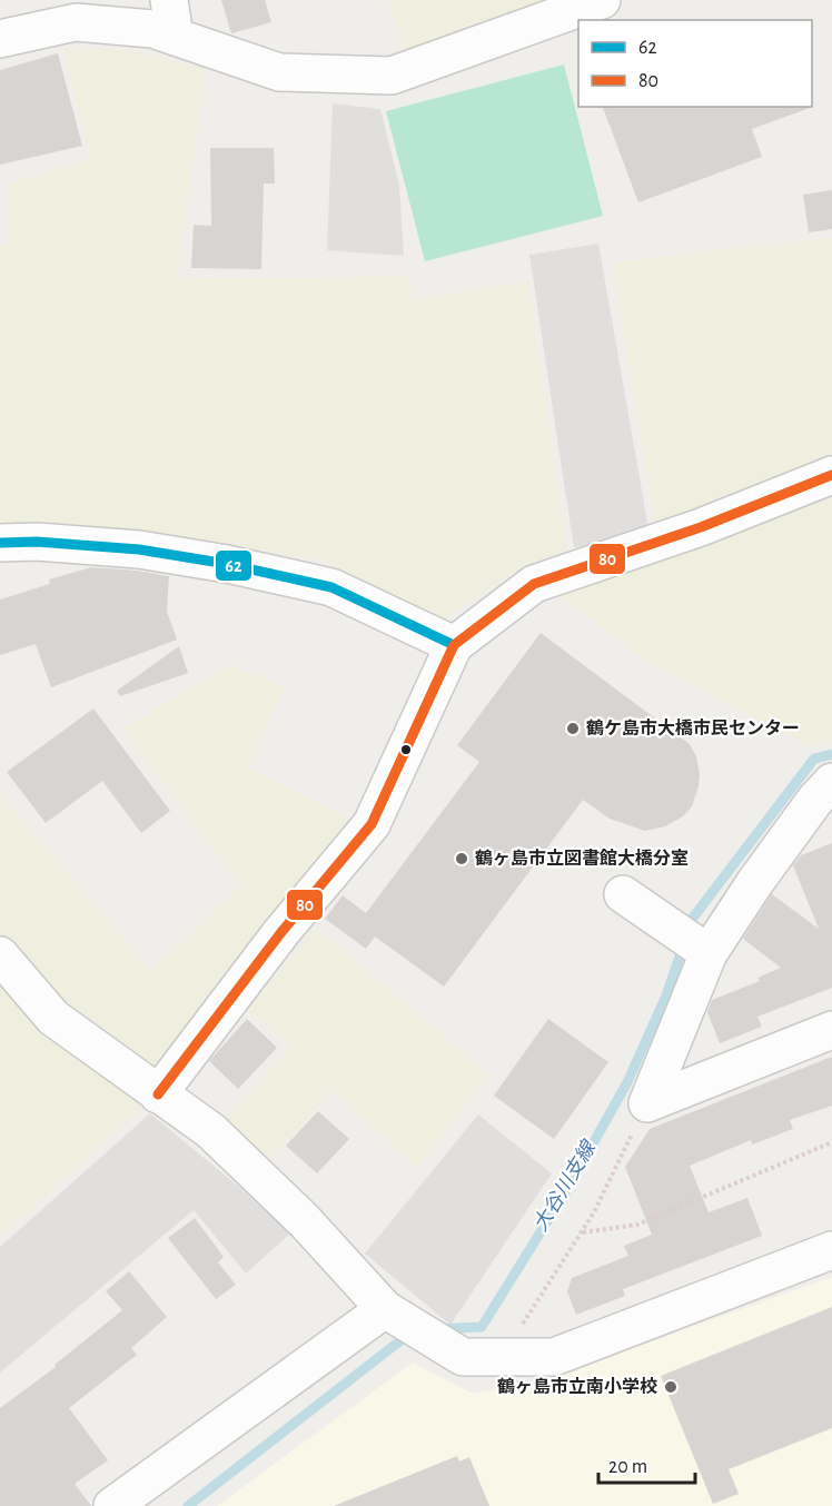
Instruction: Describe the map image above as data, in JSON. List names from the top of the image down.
{
  "water": ["大谷川支線"],
  "places": ["鶴ケ島市大橋市民センター", "鶴ヶ島市立図書館大橋分室", "鶴ヶ島市立南小学校"],
  "lines": ["transit line 80", "transit line 62"],
  "legend": ["62", "80"],
  "scale_bar": "20 m"
}
